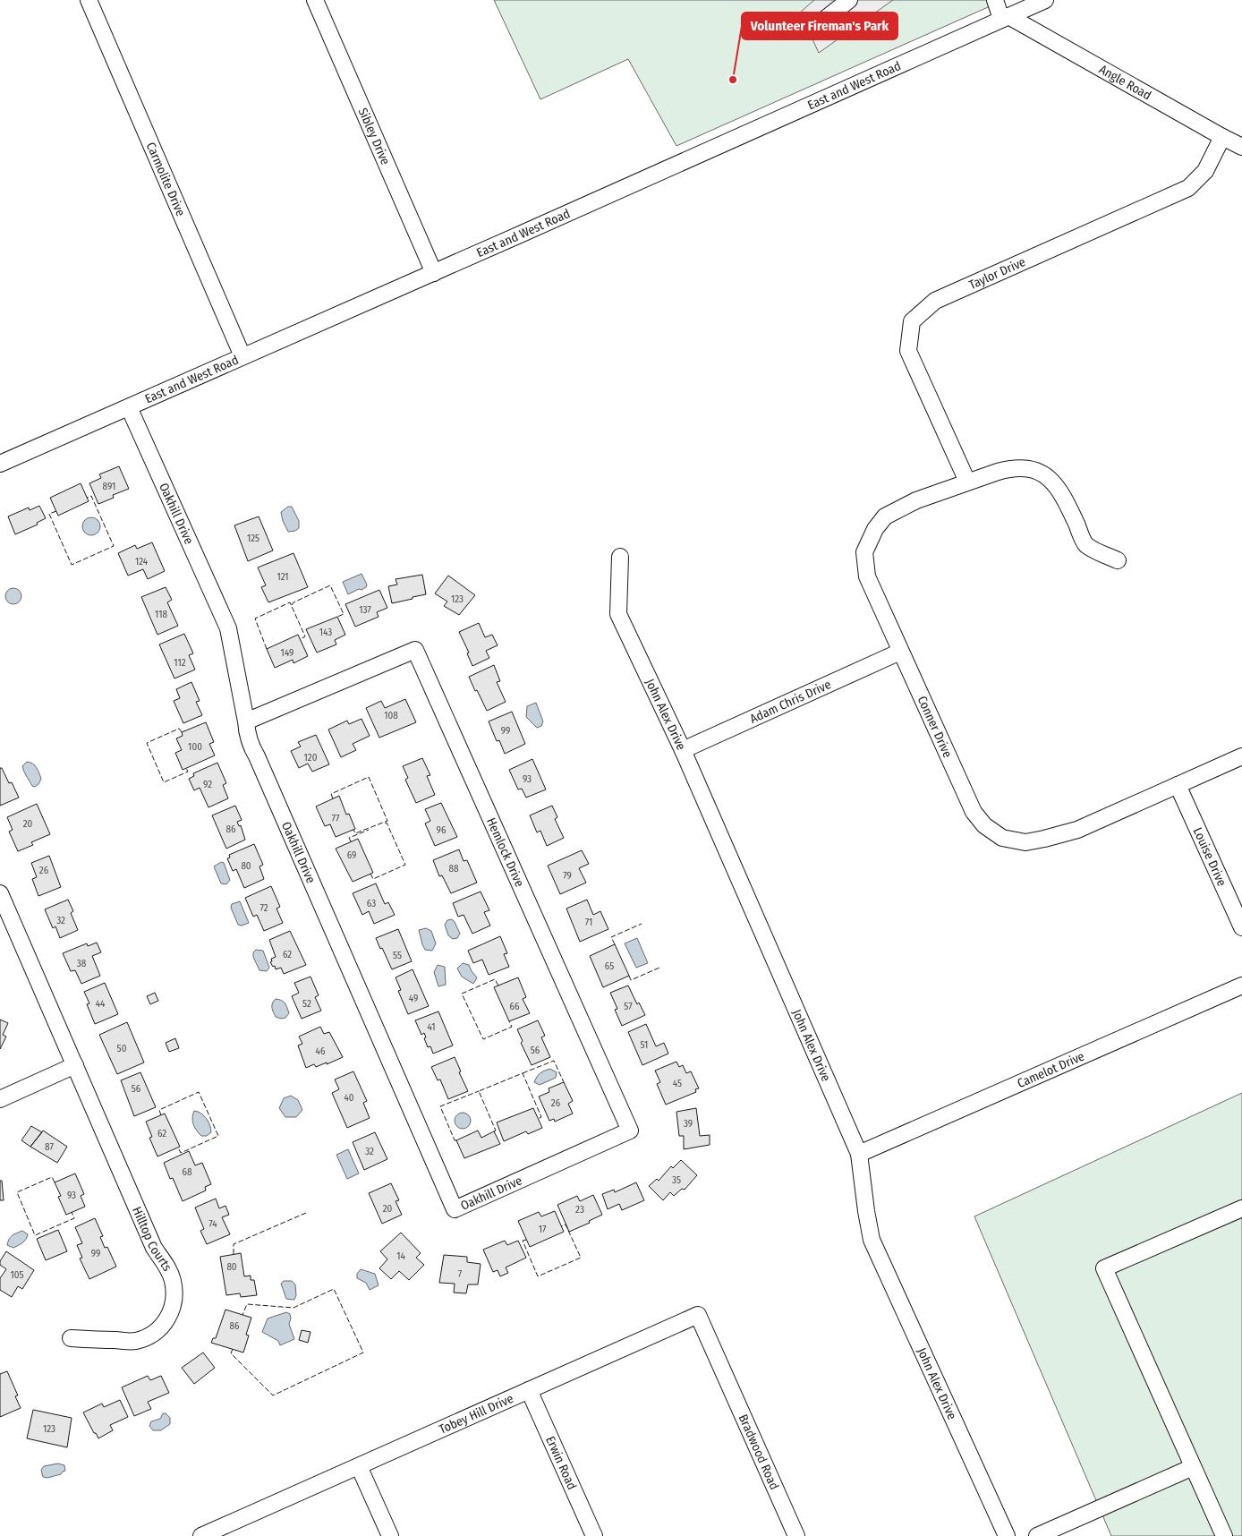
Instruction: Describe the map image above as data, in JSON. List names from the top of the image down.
{
  "streets": {
    "street": [
      "Angle Road",
      "East and West Road",
      "Sibley Drive",
      "Carmolite Drive",
      "Taylor Drive",
      "Oakhill Drive",
      "Adam Chris Drive",
      "John Alex Drive",
      "Conner Drive",
      "Hemlock Drive",
      "Louise Drive",
      "Camelot Drive",
      "Hilltop Courts",
      "Tobey Hill Drive",
      "Bradwood Road",
      "Erwin Road"
    ]
  },
  "crossings": [
    ["Angle Road", "East and West Road"],
    ["Angle Road", "Taylor Drive"],
    ["East and West Road", "Sibley Drive"],
    ["East and West Road", "Carmolite Drive"],
    ["East and West Road", "Oakhill Drive"],
    ["Taylor Drive", "Conner Drive"],
    ["Oakhill Drive", "Hemlock Drive"],
    ["Adam Chris Drive", "John Alex Drive"],
    ["Adam Chris Drive", "Conner Drive"],
    ["John Alex Drive", "Camelot Drive"],
    ["Conner Drive", "Louise Drive"],
    ["Tobey Hill Drive", "Bradwood Road"],
    ["Tobey Hill Drive", "Erwin Road"]
  ],
  "places": ["Volunteer Fireman's Park"],
  "house_numbers": [
    "891",
    "125",
    "124",
    "121",
    "123",
    "137",
    "118",
    "143",
    "149",
    "112",
    "108",
    "99",
    "100",
    "120",
    "93",
    "92",
    "77",
    "20",
    "86",
    "96",
    "69",
    "80",
    "88",
    "26",
    "79",
    "63",
    "72",
    "32",
    "71",
    "62",
    "55",
    "38",
    "65",
    "49",
    "44",
    "52",
    "66",
    "57",
    "41",
    "51",
    "50",
    "56",
    "46",
    "45",
    "56",
    "40",
    "26",
    "39",
    "62",
    "87",
    "32",
    "68",
    "35",
    "93",
    "20",
    "23",
    "74",
    "17",
    "99",
    "14",
    "80",
    "7",
    "105",
    "86",
    "123"
  ]
}
